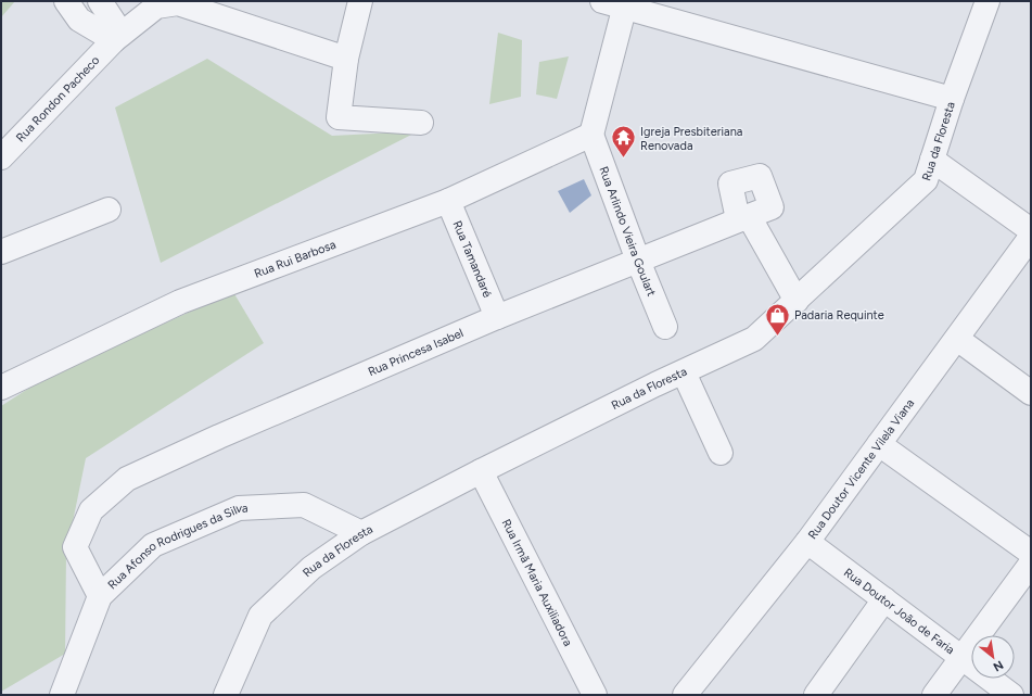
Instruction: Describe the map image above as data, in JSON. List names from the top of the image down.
{
  "streets": {
    "street": [
      "Rua Rondon Pacheco",
      "Rua da Floresta",
      "Rua Arlindo Vieira Goulart",
      "Rua Rui Barbosa",
      "Rua Tamandaré",
      "Rua Princesa Isabel",
      "Rua Doutor Vicente Vilela Viana",
      "Rua Afonso Rodrigues da Silva",
      "Rua Irmã Maria Auxiliadora",
      "Rua Doutor João de Faria"
    ]
  },
  "crossings": [
    ["Rua da Floresta", "Rua Princesa Isabel"],
    ["Rua da Floresta", "Rua Afonso Rodrigues da Silva"],
    ["Rua da Floresta", "Rua Irmã Maria Auxiliadora"],
    ["Rua Arlindo Vieira Goulart", "Rua Rui Barbosa"],
    ["Rua Arlindo Vieira Goulart", "Rua Princesa Isabel"],
    ["Rua Rui Barbosa", "Rua Tamandaré"],
    ["Rua Tamandaré", "Rua Princesa Isabel"],
    ["Rua Princesa Isabel", "Rua Afonso Rodrigues da Silva"],
    ["Rua Doutor Vicente Vilela Viana", "Rua Doutor João de Faria"]
  ],
  "places": {
    "temple": ["Igreja Presbiteriana Renovada"],
    "shop": ["Padaria Requinte"]
  },
  "north": "bottom right"
}
